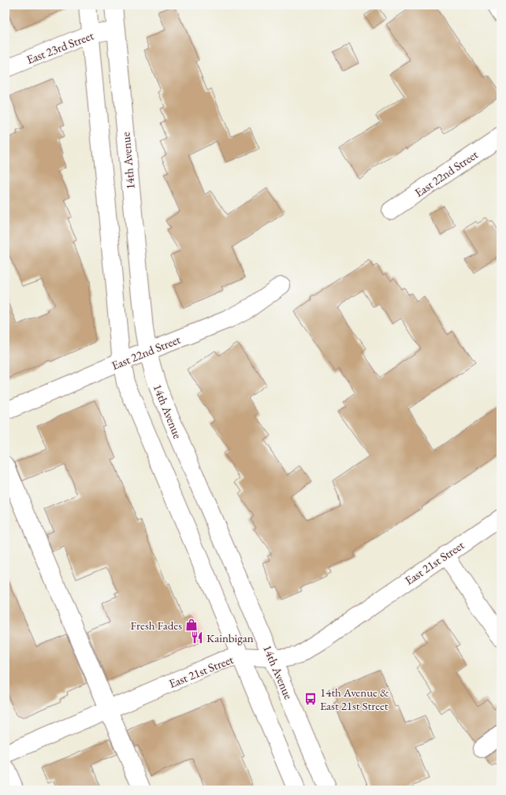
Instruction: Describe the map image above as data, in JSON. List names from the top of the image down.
{
  "streets": {
    "main road": [
      "East 23rd Street",
      "14th Avenue",
      "East 22nd Street",
      "East 21st Street"
    ]
  },
  "crossings": [
    ["East 23rd Street", "14th Avenue"],
    ["14th Avenue", "East 22nd Street"],
    ["14th Avenue", "East 21st Street"]
  ],
  "places": {
    "shop": ["Fresh Fades"],
    "restaurant": ["Kainbigan"],
    "bus stop": ["14th Avenue & East 21st Street"]
  }
}
